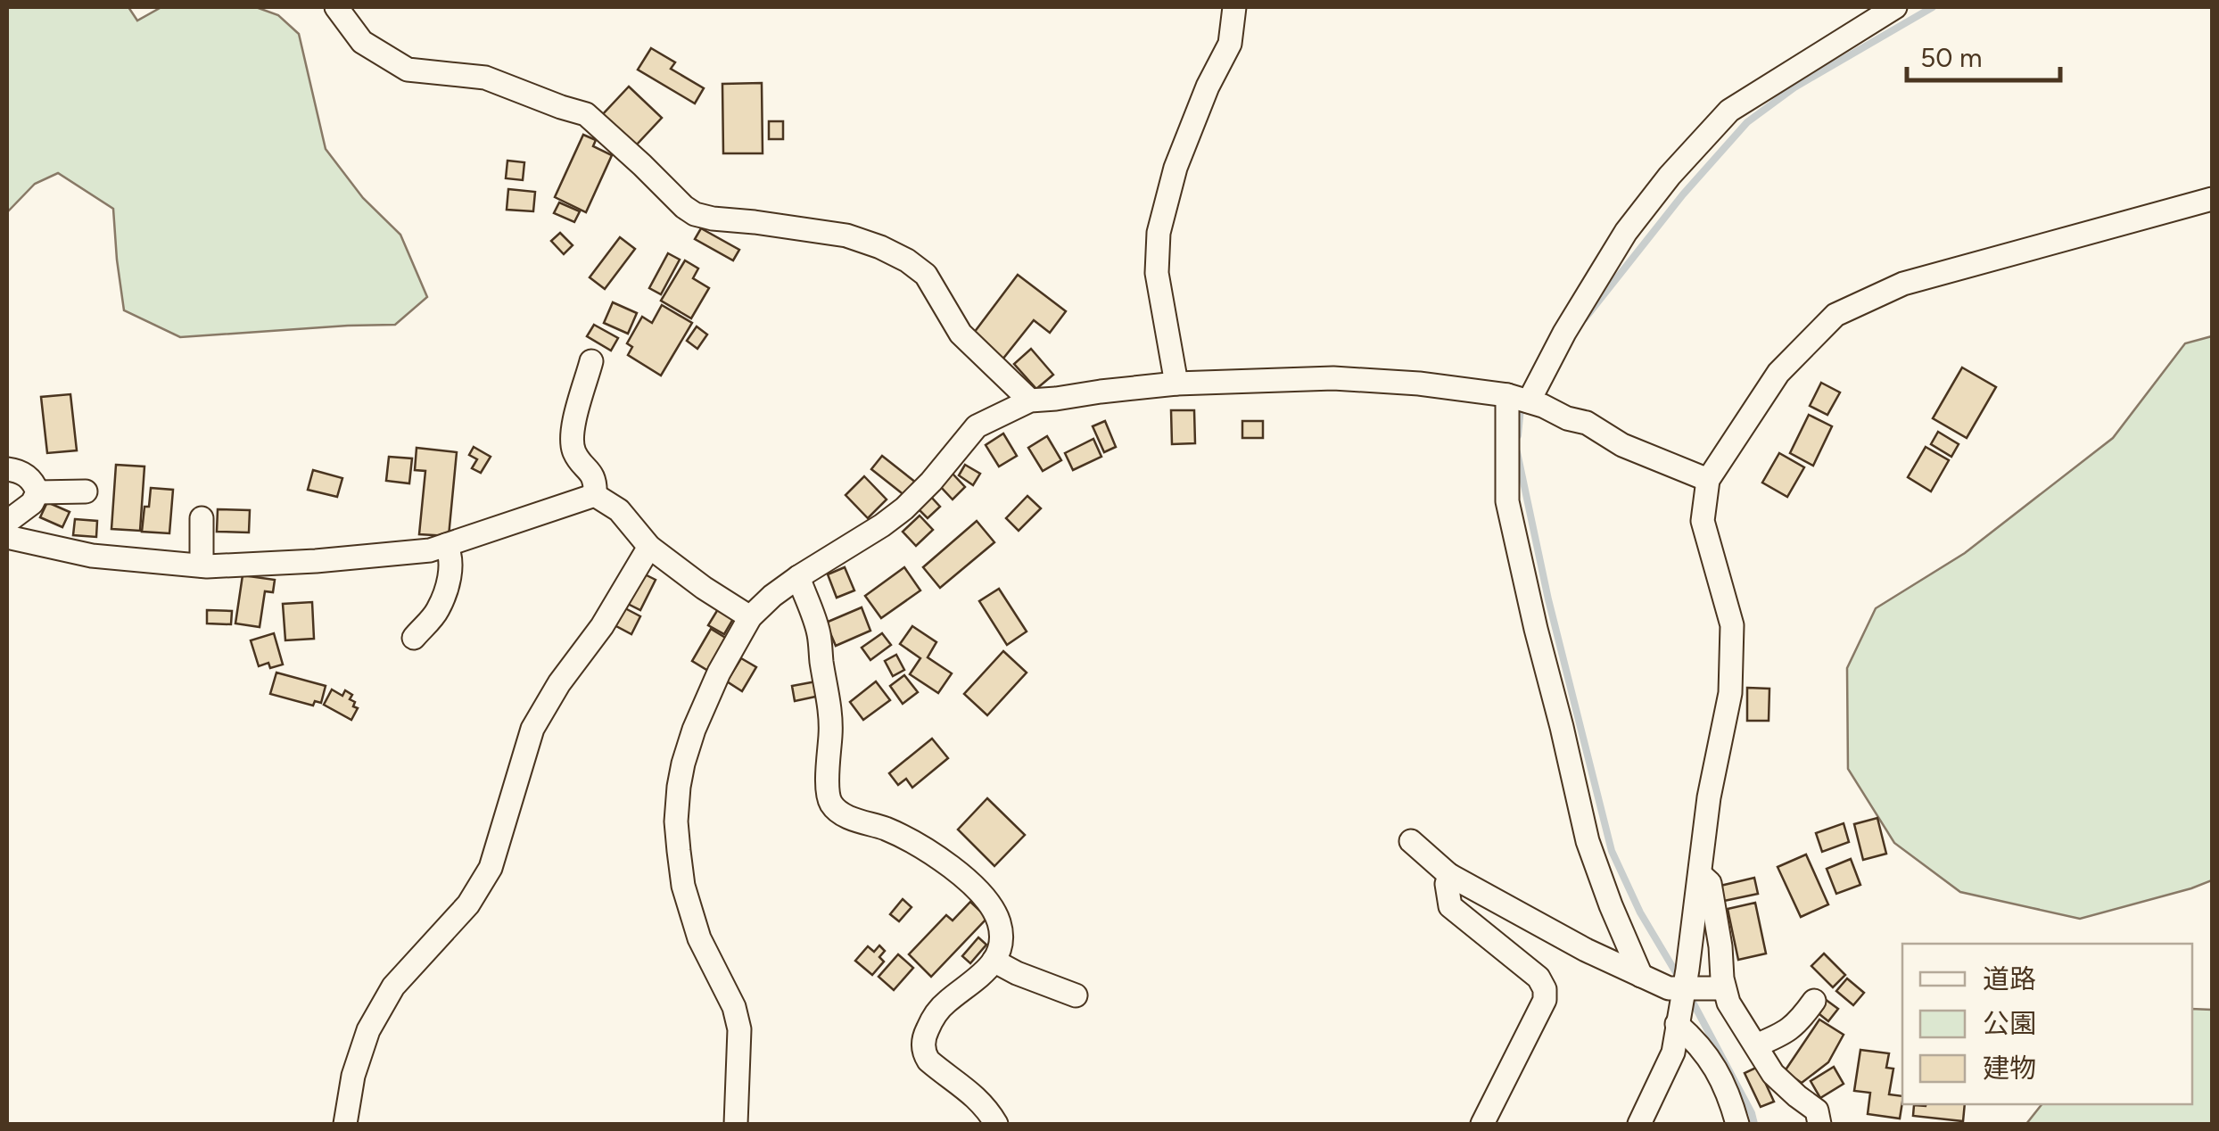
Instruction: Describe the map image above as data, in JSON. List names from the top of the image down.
{
  "legend": ["道路", "公園", "建物"],
  "scale_bar": "50 m"
}
